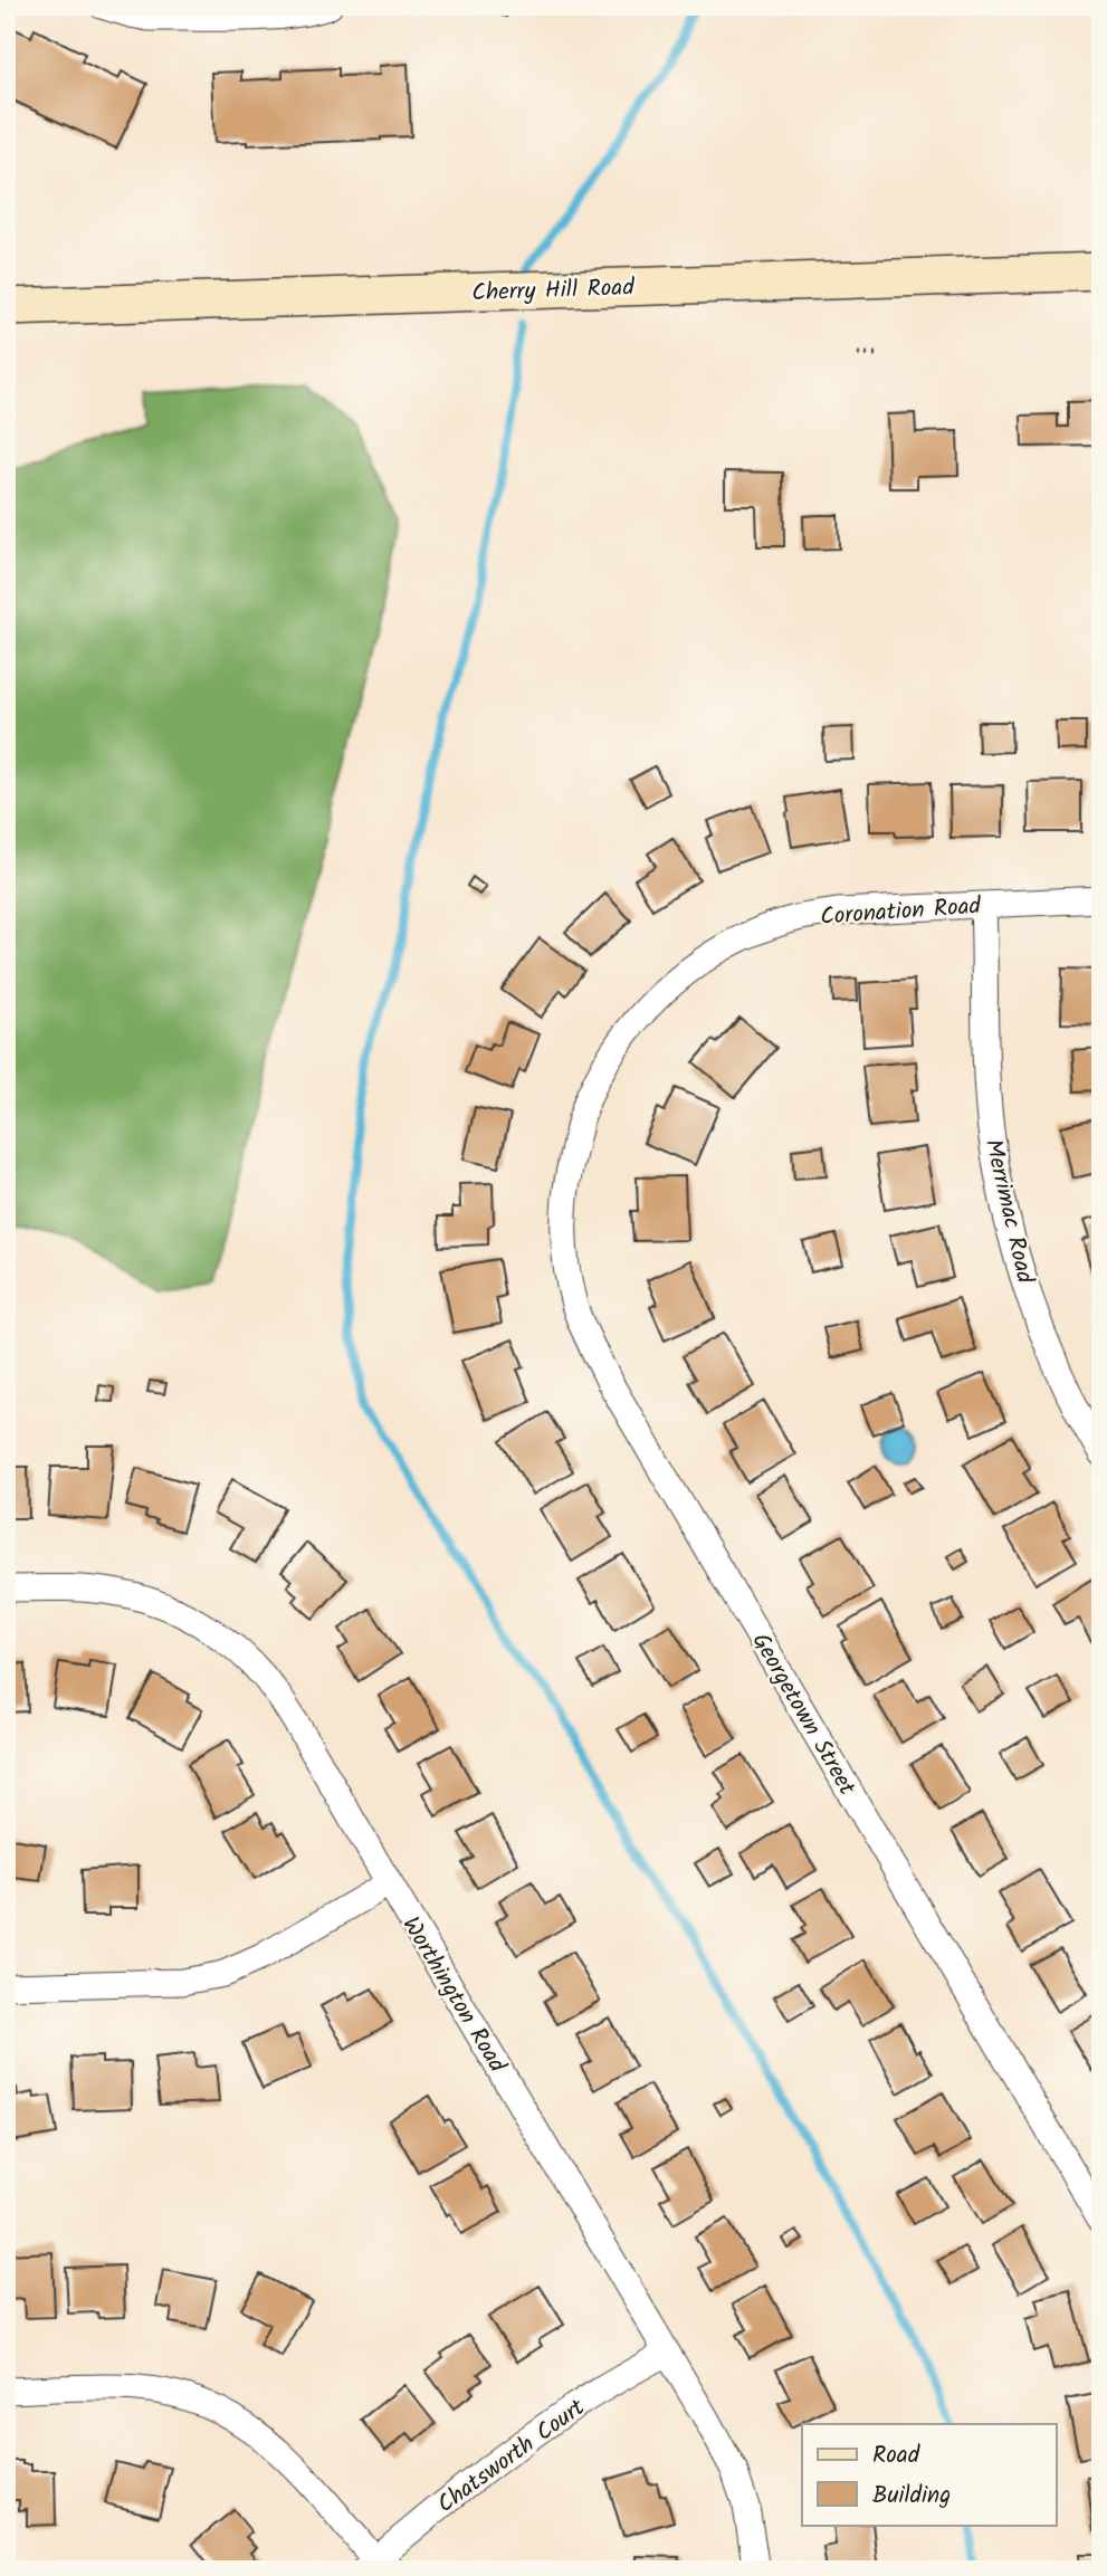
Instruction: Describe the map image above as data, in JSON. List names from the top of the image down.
{
  "streets": {
    "main road": ["Cherry Hill Road"],
    "street": [
      "Coronation Road",
      "Merrimac Road",
      "Georgetown Street",
      "Worthington Road",
      "Chatsworth Court"
    ]
  },
  "crossings": [
    ["Coronation Road", "Merrimac Road"],
    ["Coronation Road", "Georgetown Street"],
    ["Worthington Road", "Chatsworth Court"]
  ],
  "legend": ["Road", "Building"]
}
